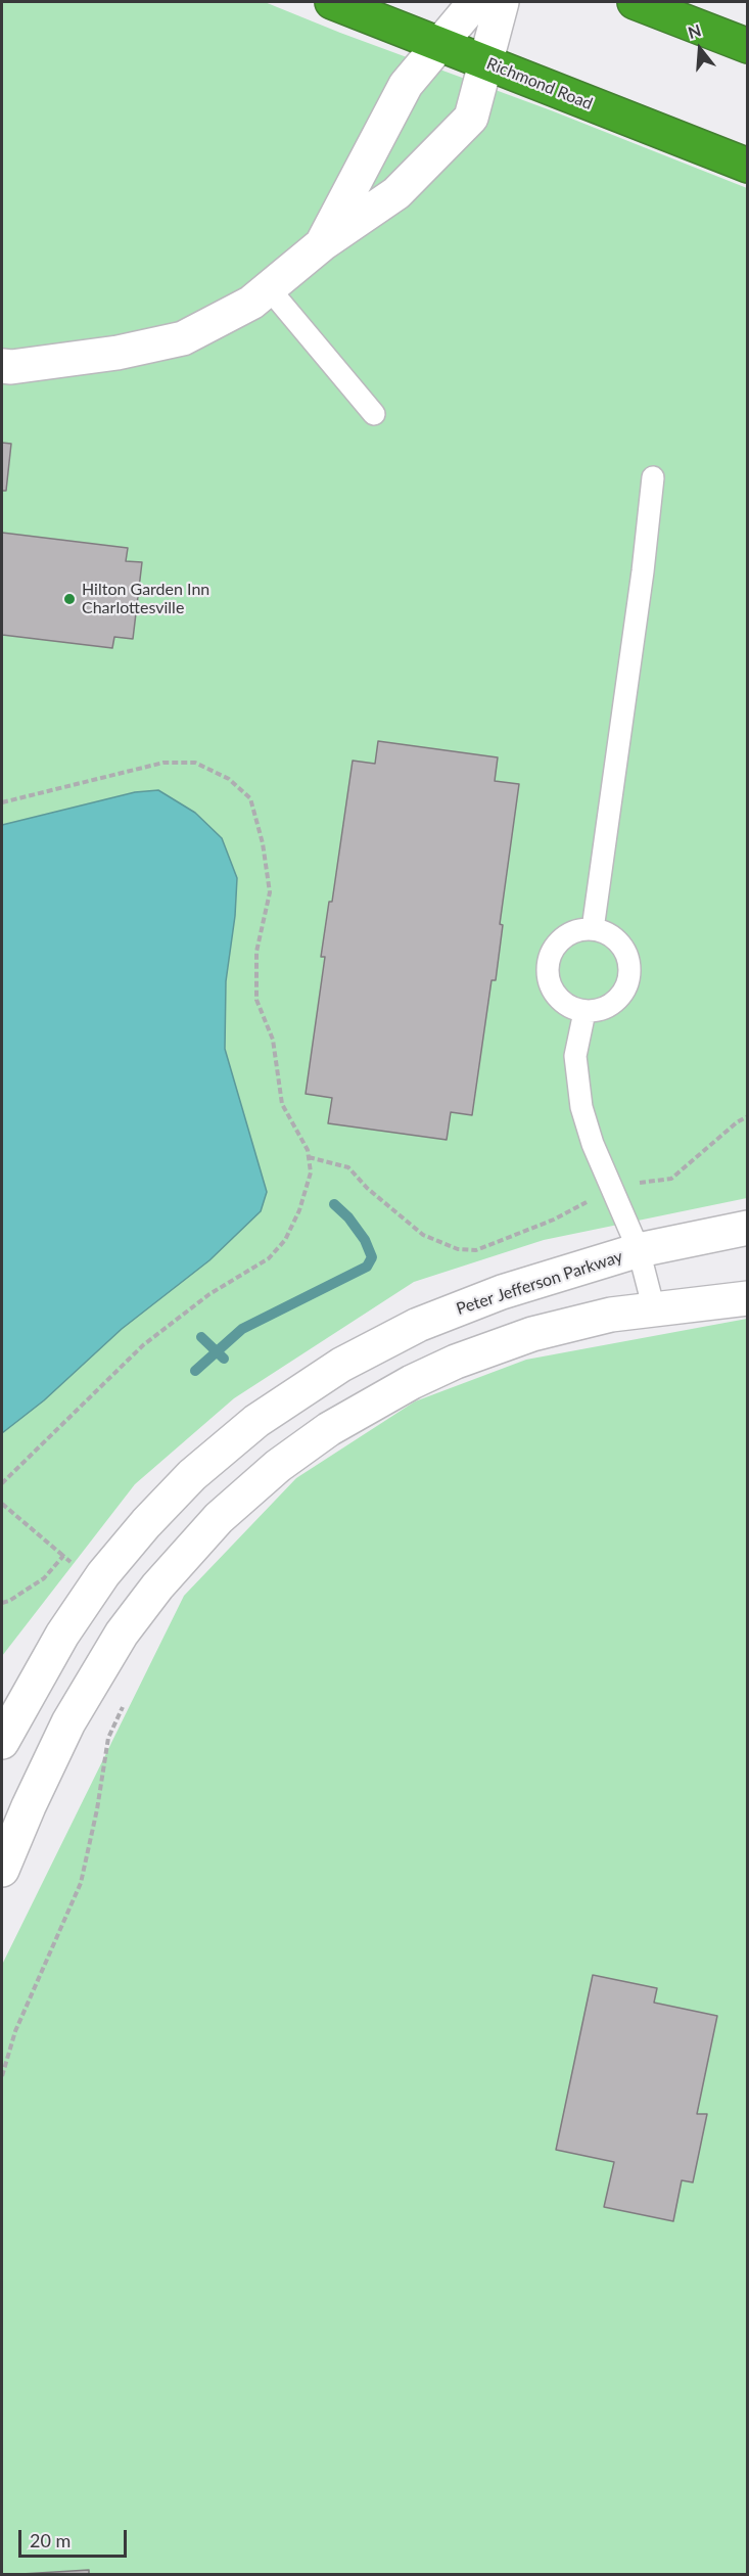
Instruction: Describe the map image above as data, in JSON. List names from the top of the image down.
{
  "streets": {
    "highway": ["Richmond Road"],
    "street": ["Peter Jefferson Parkway"]
  },
  "places": ["Hilton Garden Inn Charlottesville"],
  "scale_bar": "20 m",
  "north": "top"
}
